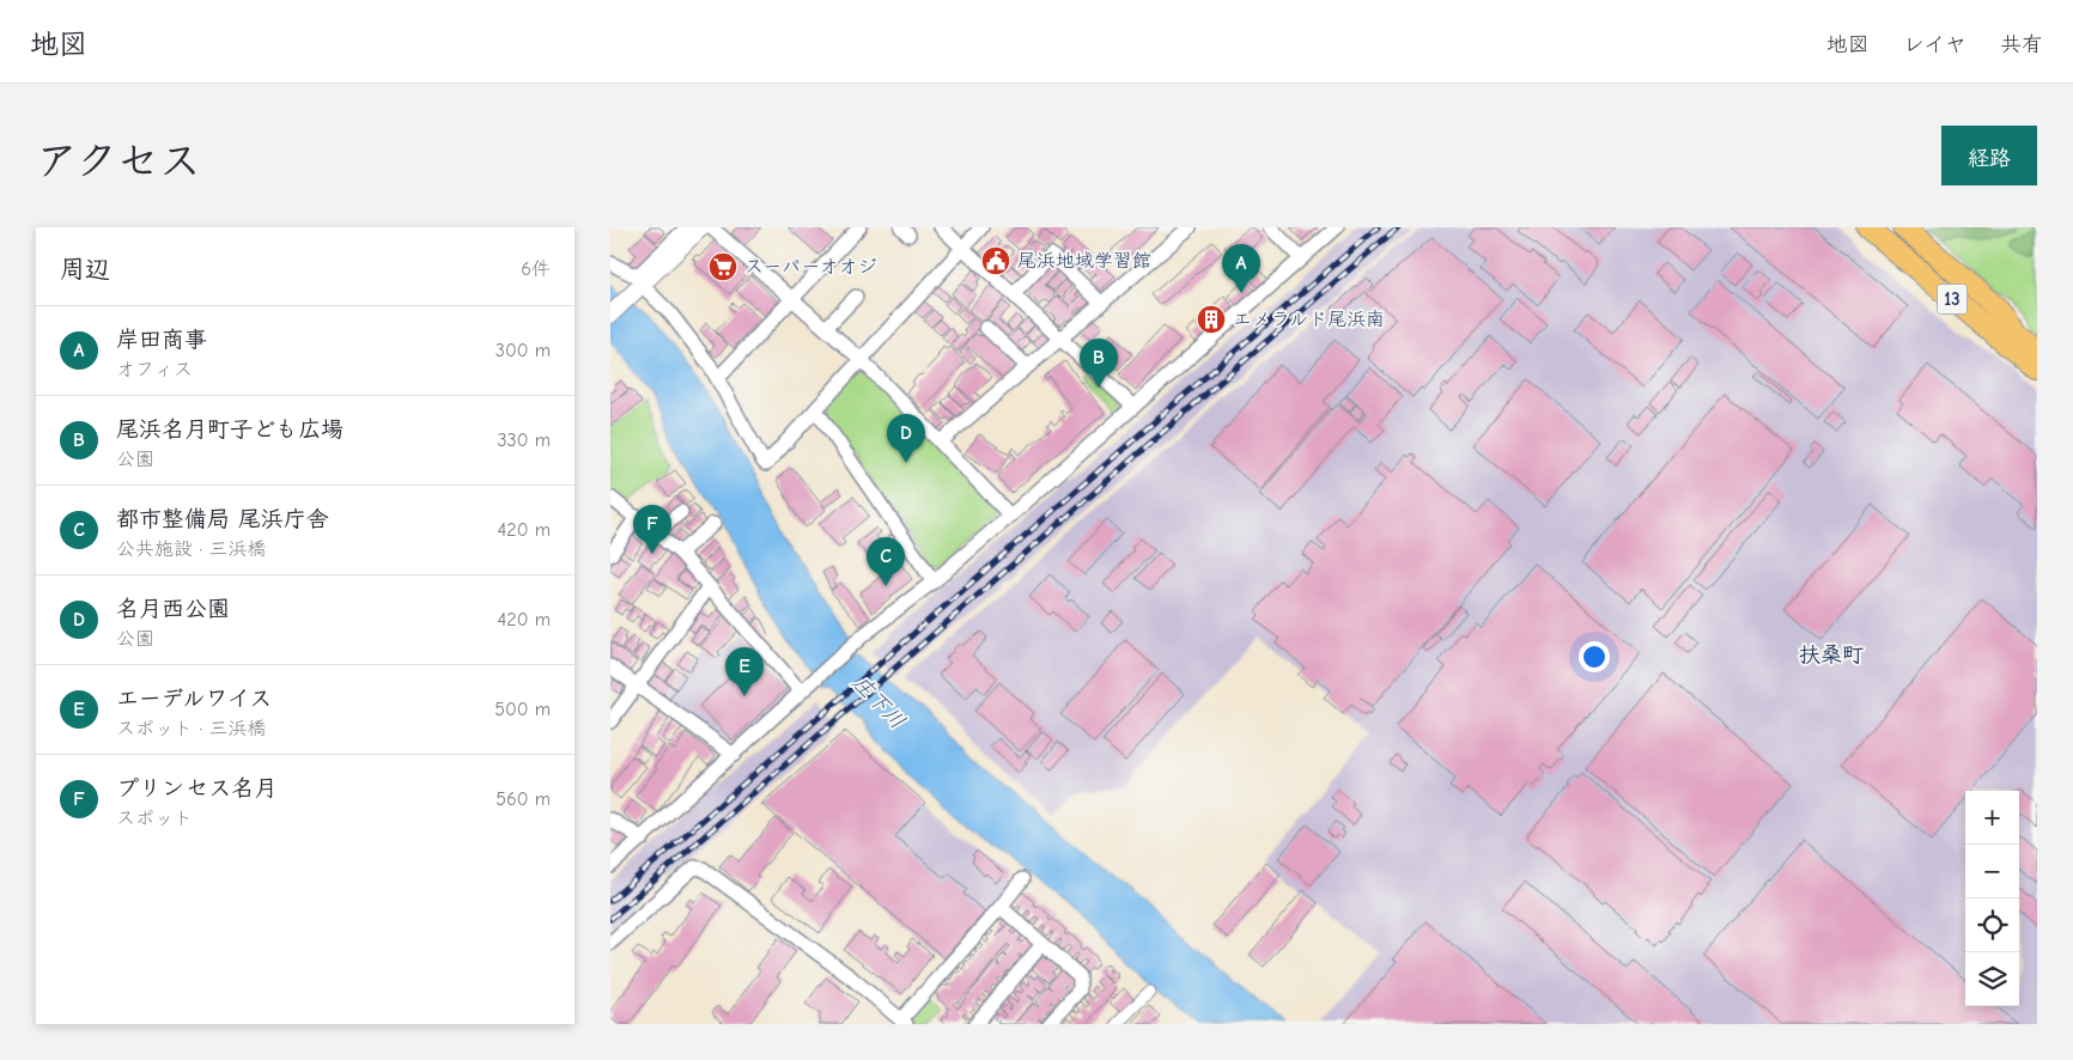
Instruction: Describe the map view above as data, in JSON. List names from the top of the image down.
{
  "streets": {
    "main road": ["13"]
  },
  "districts": ["扶桑町"],
  "water": ["庄下川"],
  "places": {
    "public building": ["尾浜地域学習館"],
    "supermarket": ["スーパーオオジ"],
    "building": ["エメラルド尾浜南"]
  },
  "page": {
    "header": "地図",
    "nav": ["地図", "レイヤ", "共有"],
    "title": "アクセス",
    "buttons": "経路",
    "heading": ["周辺", "6件"],
    "pins": [
      "A",
      "B",
      "D",
      "F",
      "C",
      "E"
    ],
    "list": [
      {
        "mark": "A",
        "name": "岸田商事",
        "note": "オフィス",
        "value": "300 m"
      },
      {
        "mark": "B",
        "name": "尾浜名月町子ども広場",
        "note": "公園",
        "value": "330 m"
      },
      {
        "mark": "C",
        "name": "都市整備局 尾浜庁舎",
        "note": "公共施設 · 三浜橋",
        "value": "420 m"
      },
      {
        "mark": "D",
        "name": "名月西公園",
        "note": "公園",
        "value": "420 m"
      },
      {
        "mark": "E",
        "name": "エーデルワイス",
        "note": "スポット · 三浜橋",
        "value": "500 m"
      },
      {
        "mark": "F",
        "name": "プリンセス名月",
        "note": "スポット",
        "value": "560 m"
      }
    ],
    "map_buttons": ["+", "−"]
  }
}
